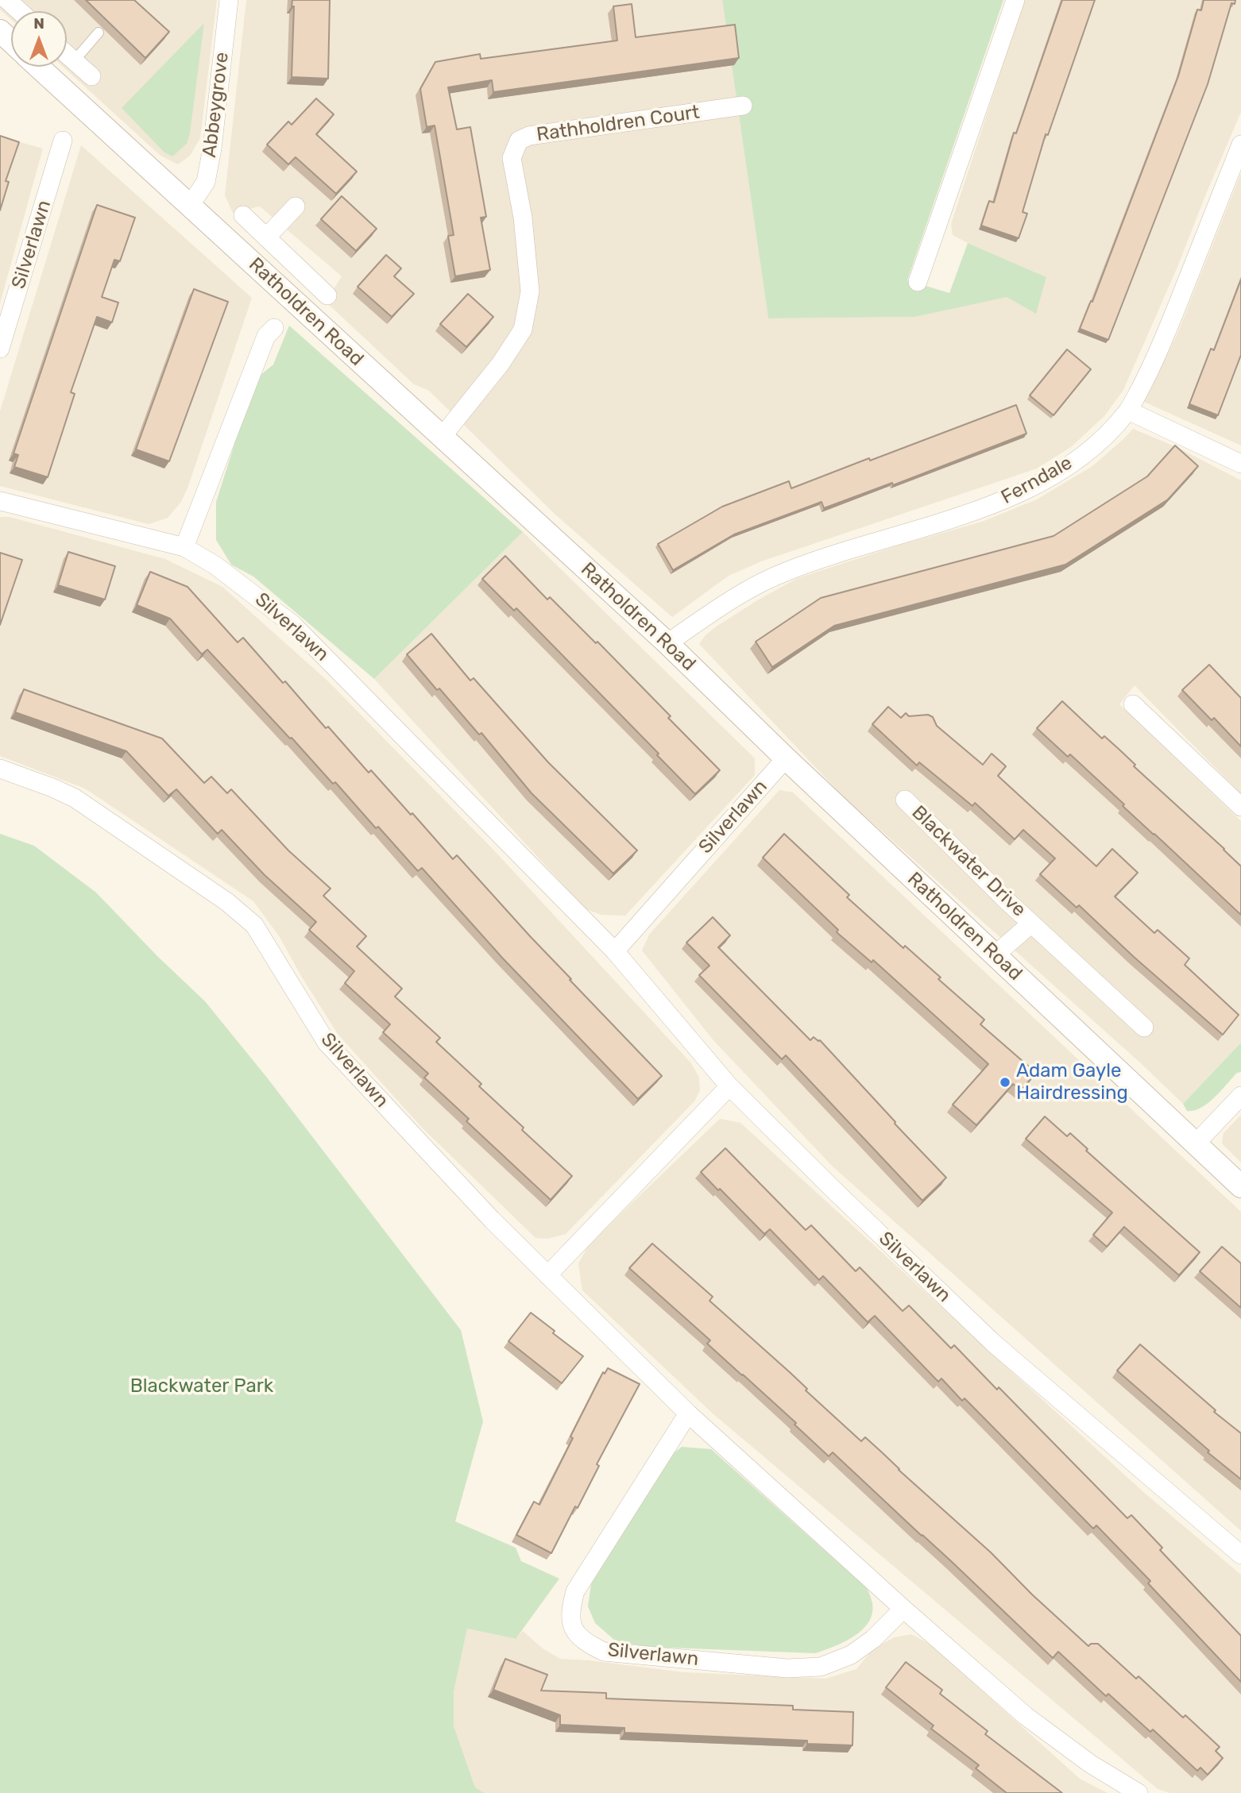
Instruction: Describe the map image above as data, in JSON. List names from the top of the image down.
{
  "streets": {
    "street": [
      "Abbeygrove",
      "Rathholdren Court",
      "Silverlawn",
      "Ratholdren Road",
      "Ferndale",
      "Blackwater Drive"
    ]
  },
  "crossings": [
    ["Abbeygrove", "Ratholdren Road"],
    ["Rathholdren Court", "Ratholdren Road"],
    ["Silverlawn", "Ratholdren Road"],
    ["Ratholdren Road", "Ferndale"],
    ["Ratholdren Road", "Blackwater Drive"]
  ],
  "parks": ["Blackwater Park"],
  "places": ["Adam Gayle Hairdressing"],
  "north": "top"
}
